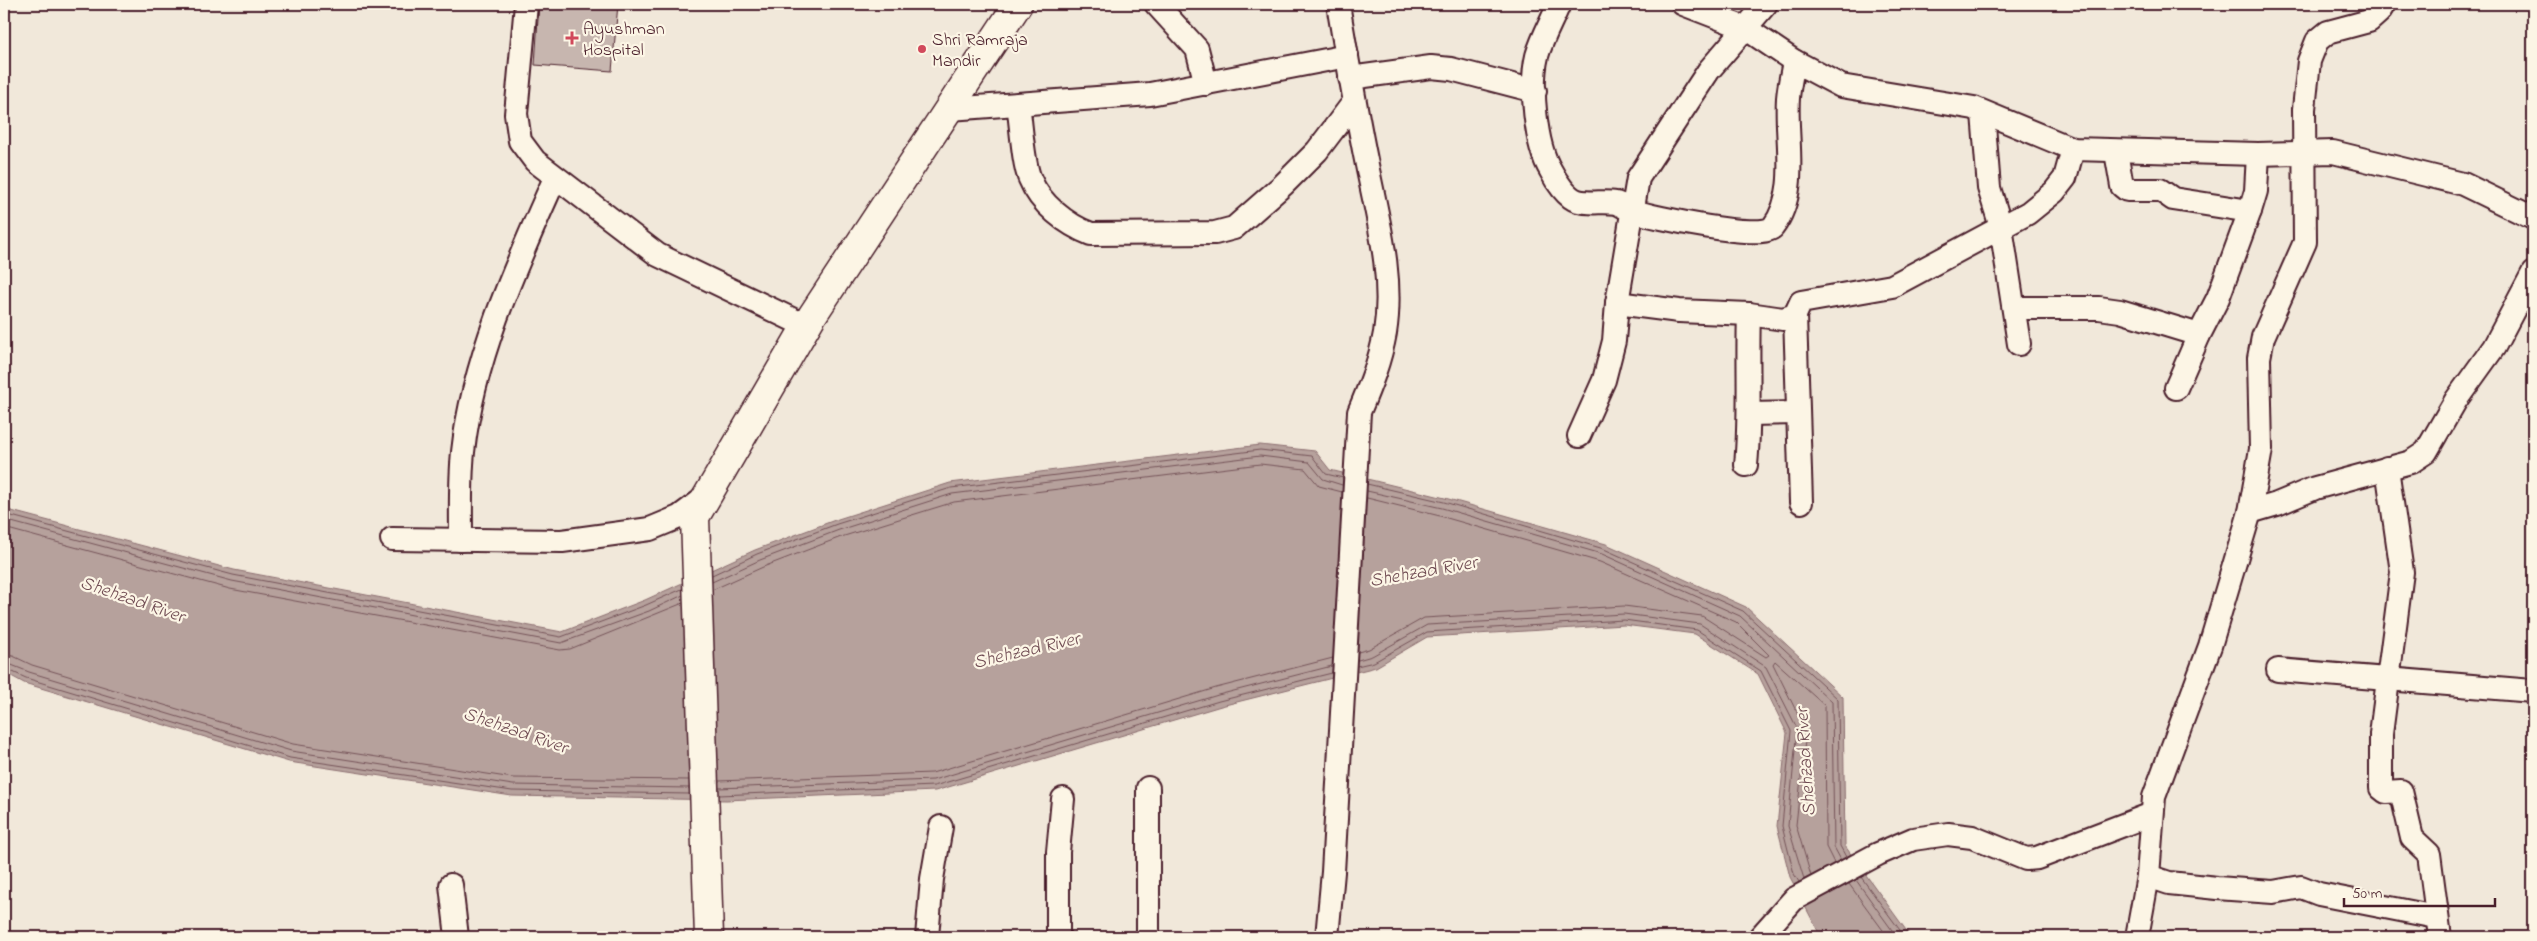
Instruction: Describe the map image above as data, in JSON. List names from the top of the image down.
{
  "water": ["Shehzad River"],
  "places": {
    "health": ["Ayushman Hospital"],
    "other": ["Shri Ramraja Mandir"]
  },
  "scale_bar": "50 m"
}
